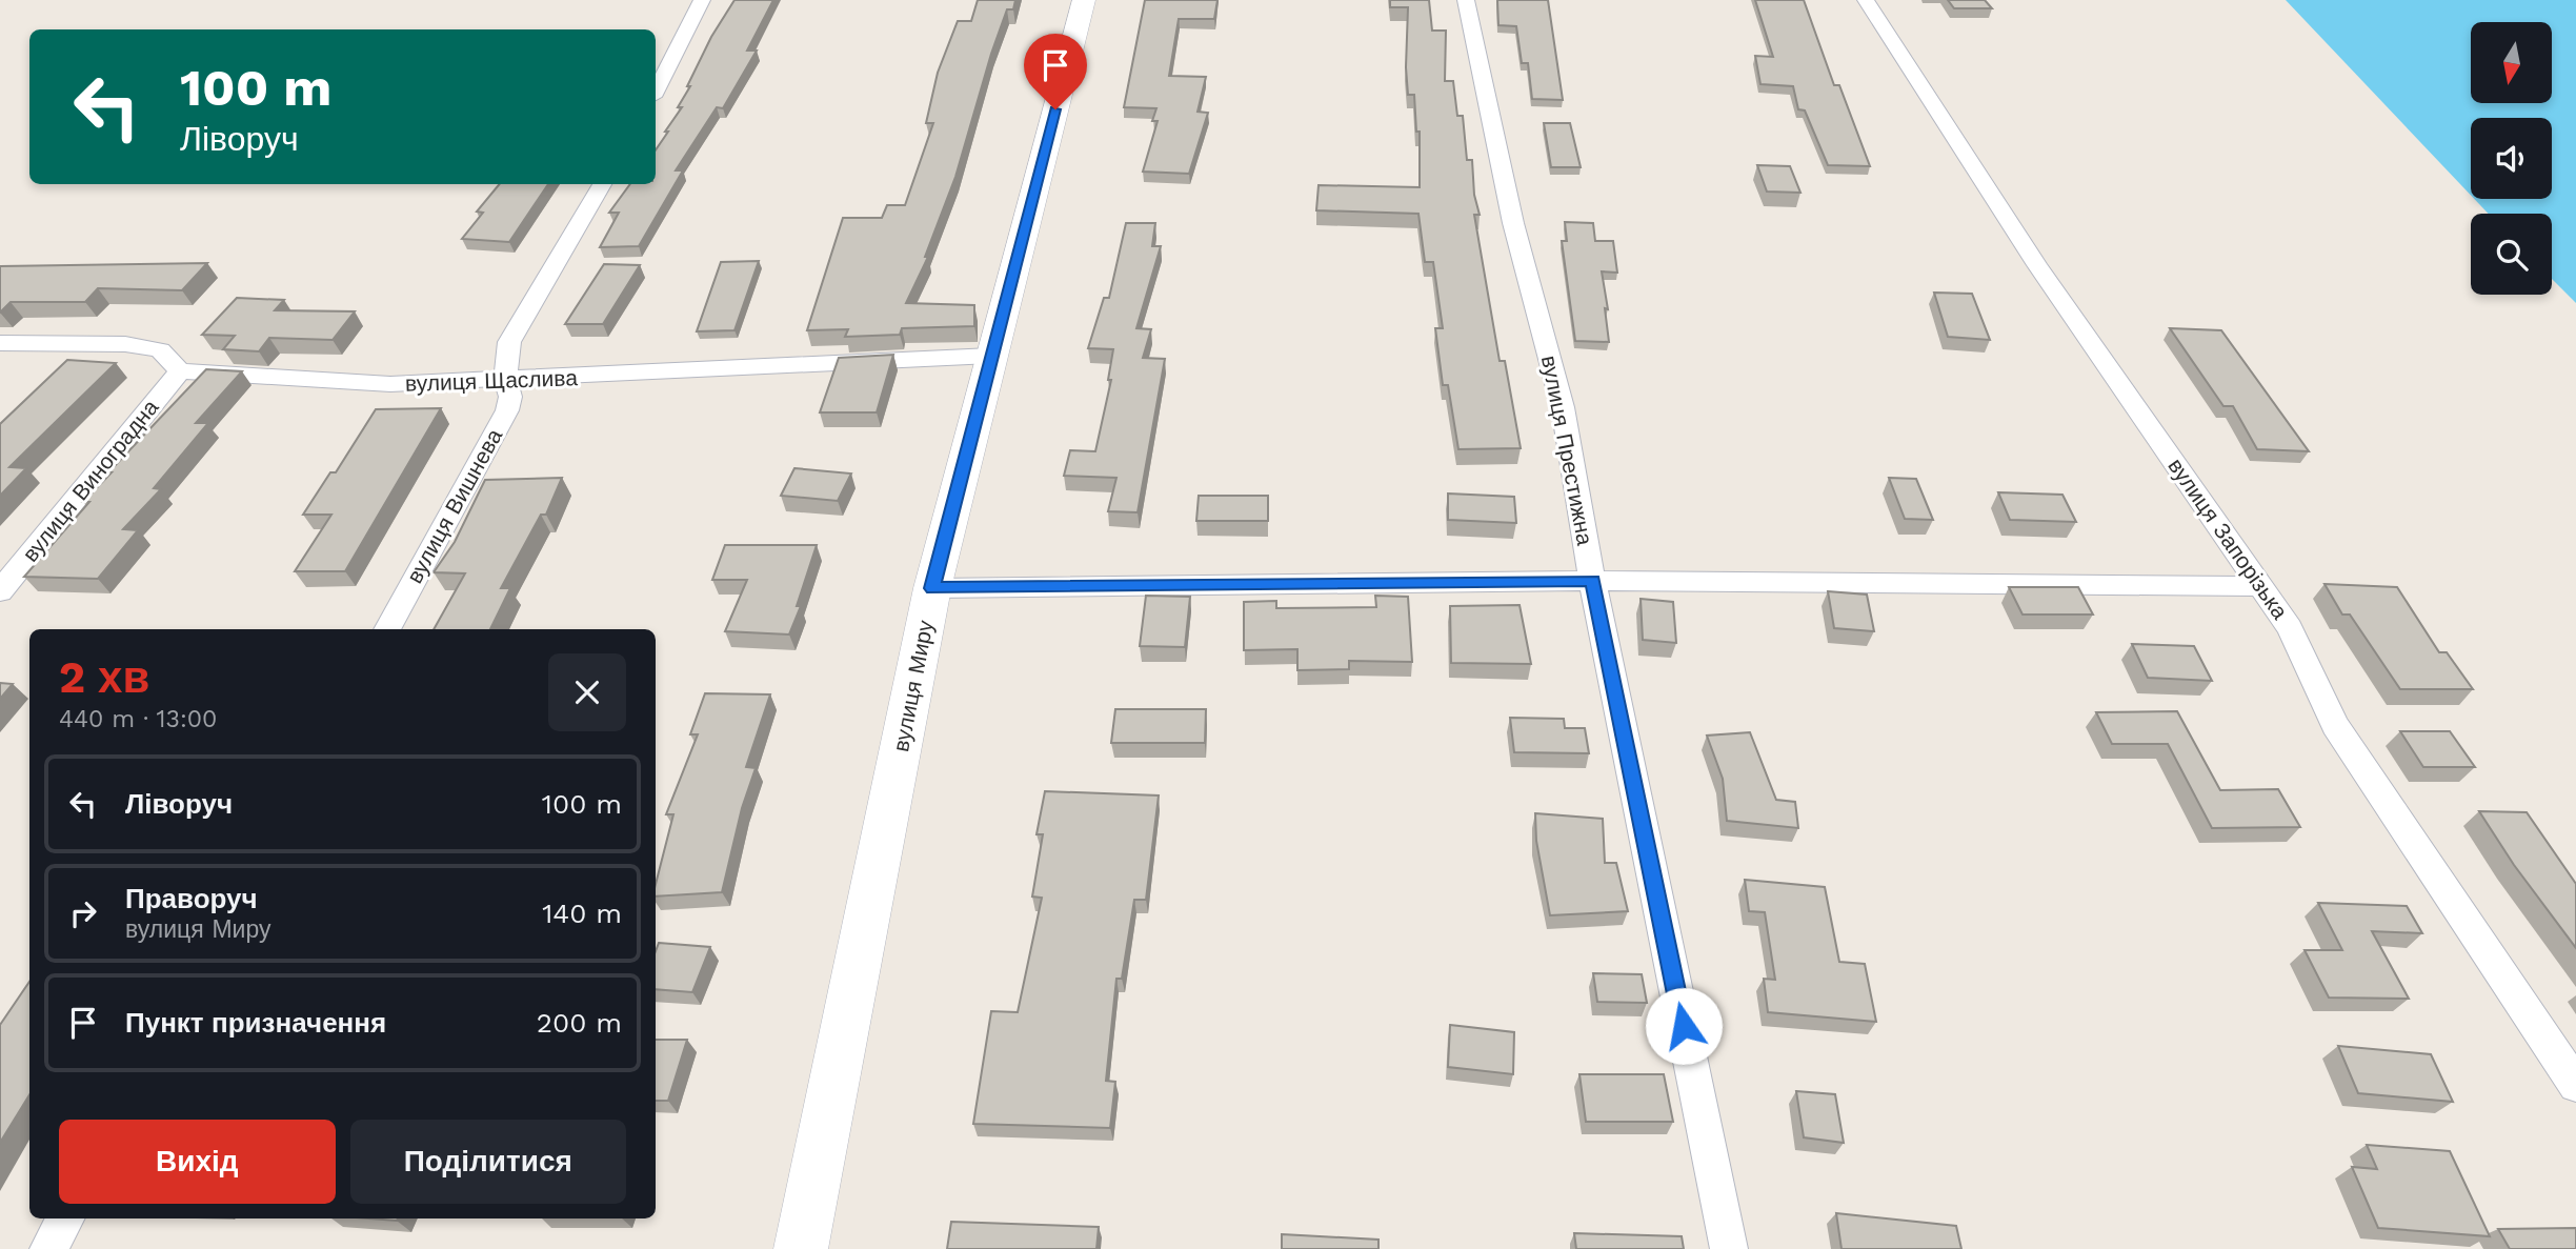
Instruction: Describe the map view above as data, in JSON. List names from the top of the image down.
{
  "streets": {
    "street": [
      "вулиця Щаслива",
      "вулиця Престижна",
      "вулиця Виноградна",
      "вулиця Вишнева",
      "вулиця Запорізька",
      "вулиця Миру"
    ]
  },
  "crossings": [
    ["вулиця Щаслива", "вулиця Виноградна"],
    ["вулиця Щаслива", "вулиця Вишнева"],
    ["вулиця Щаслива", "вулиця Миру"]
  ],
  "north": "bottom",
  "page": {
    "turn": ["100 m", "Ліворуч"],
    "heading": ["2 хв", "440 m · 13:00"],
    "list": [
      {
        "name": "Ліворуч",
        "value": "100 m"
      },
      {
        "name": "Праворуч",
        "note": "вулиця Миру",
        "value": "140 m"
      },
      {
        "name": "Пункт призначення",
        "value": "200 m"
      }
    ],
    "buttons": ["Вихід", "Поділитися"]
  }
}
